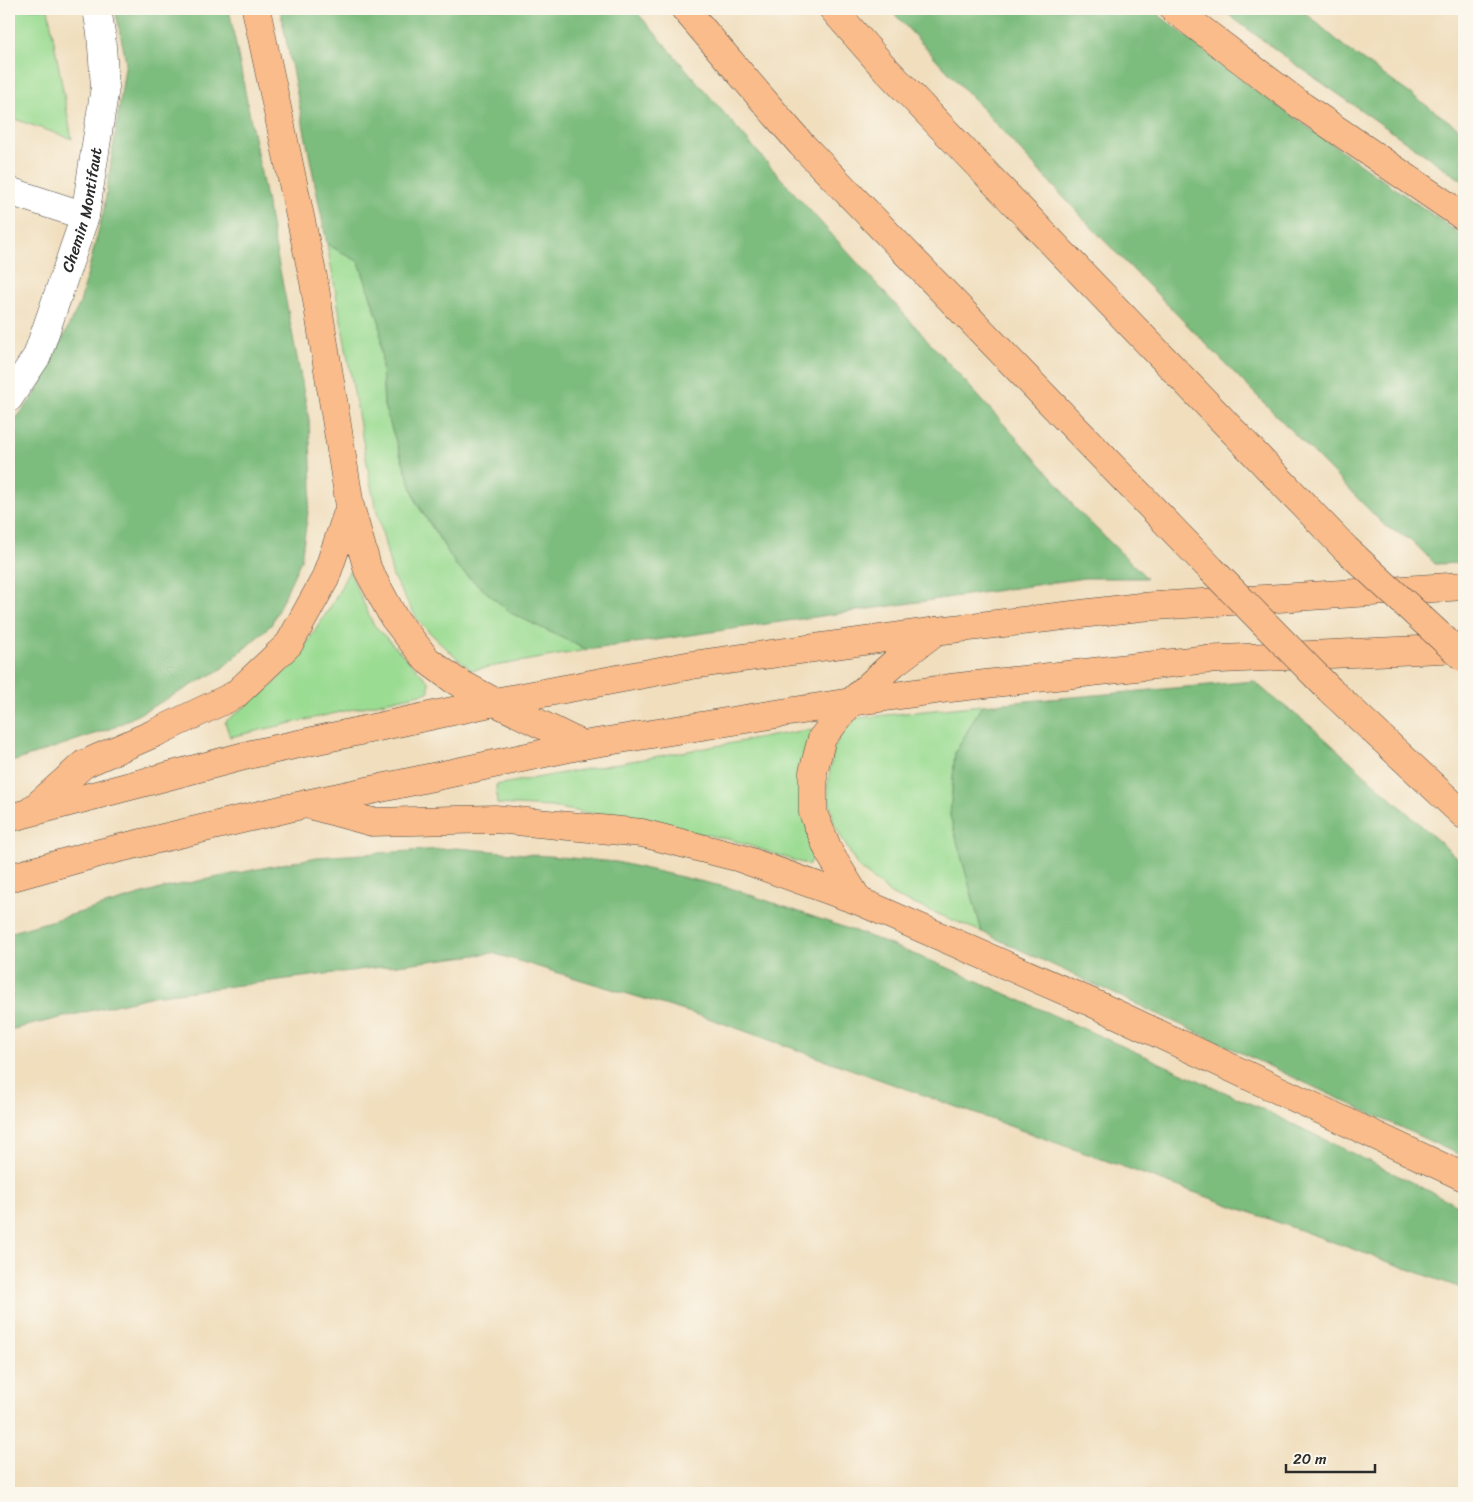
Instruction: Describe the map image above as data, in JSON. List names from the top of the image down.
{
  "streets": {
    "street": ["Chemin Montifaut"]
  },
  "scale_bar": "20 m"
}
